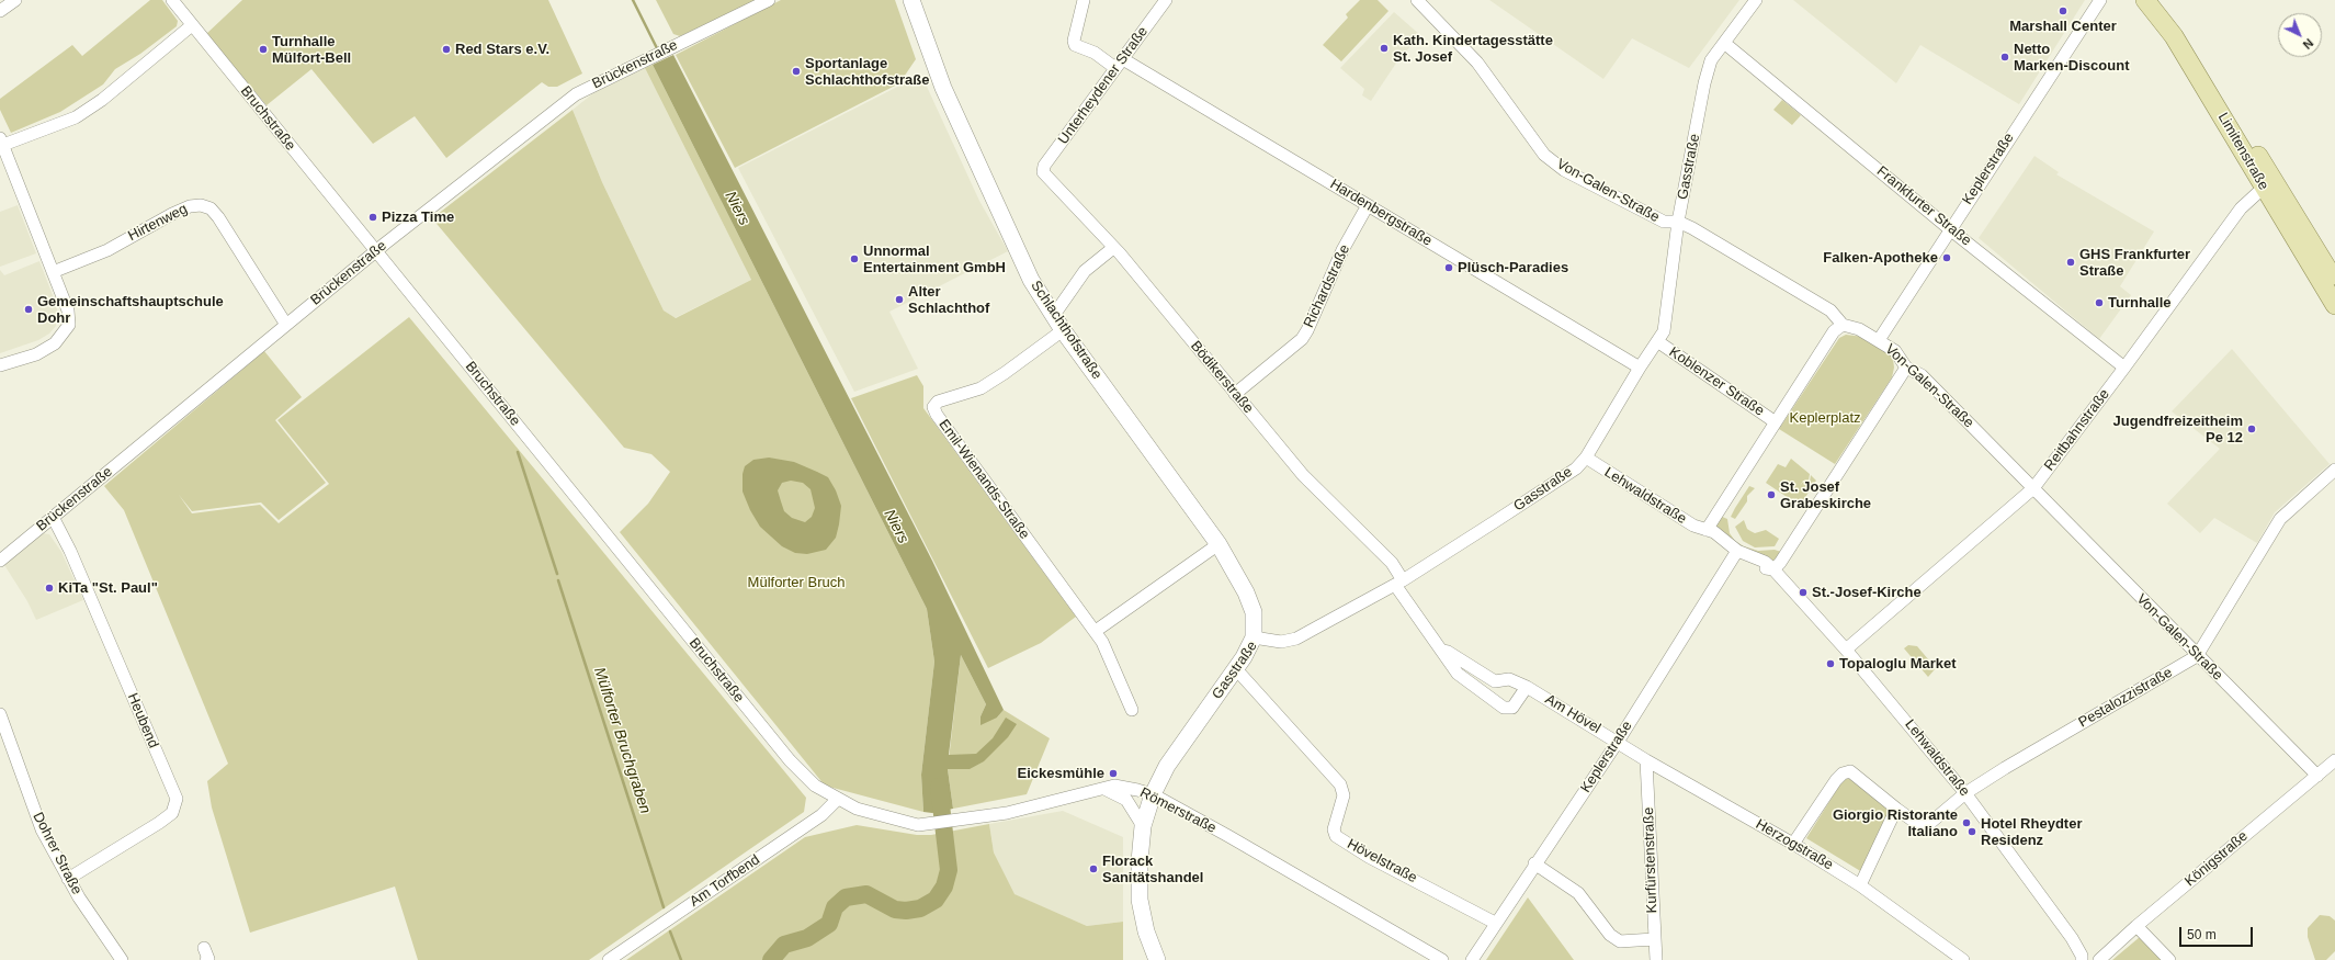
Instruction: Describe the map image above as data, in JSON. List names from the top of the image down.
{
  "streets": {
    "main road": ["Limitenstraße", "Gasstraße", "Schlachthofstraße"],
    "street": [
      "Brückenstraße",
      "Unterheydener Straße",
      "Bruchstraße",
      "Keplerstraße",
      "Von-Galen-Straße",
      "Frankfurter Straße",
      "Hardenbergstraße",
      "Hirtenweg",
      "Richardstraße",
      "Bödikerstraße",
      "Koblenzer Straße",
      "Reitbahnstraße",
      "Emil-Wienands-Straße",
      "Lehwaldstraße",
      "Pestalozzistraße",
      "Am Hövel",
      "Heubend",
      "Römerstraße",
      "Herzogstraße",
      "Dohrer Straße",
      "Königstraße",
      "Kurfürstenstraße",
      "Hövelstraße",
      "Am Torfbend"
    ]
  },
  "crossings": [
    ["Brückenstraße", "Bruchstraße"],
    ["Brückenstraße", "Hirtenweg"],
    ["Brückenstraße", "Heubend"],
    ["Unterheydener Straße", "Hardenbergstraße"],
    ["Unterheydener Straße", "Bödikerstraße"],
    ["Bruchstraße", "Römerstraße"],
    ["Limitenstraße", "Reitbahnstraße"],
    ["Gasstraße", "Von-Galen-Straße"],
    ["Gasstraße", "Frankfurter Straße"],
    ["Gasstraße", "Hardenbergstraße"],
    ["Gasstraße", "Schlachthofstraße"],
    ["Gasstraße", "Bödikerstraße"],
    ["Gasstraße", "Koblenzer Straße"],
    ["Gasstraße", "Lehwaldstraße"],
    ["Gasstraße", "Am Hövel"],
    ["Gasstraße", "Römerstraße"],
    ["Gasstraße", "Hövelstraße"],
    ["Keplerstraße", "Von-Galen-Straße"],
    ["Keplerstraße", "Frankfurter Straße"],
    ["Keplerstraße", "Lehwaldstraße"],
    ["Keplerstraße", "Am Hövel"],
    ["Keplerstraße", "Herzogstraße"],
    ["Keplerstraße", "Hövelstraße"],
    ["Von-Galen-Straße", "Reitbahnstraße"],
    ["Von-Galen-Straße", "Pestalozzistraße"],
    ["Von-Galen-Straße", "Königstraße"],
    ["Frankfurter Straße", "Reitbahnstraße"],
    ["Hardenbergstraße", "Richardstraße"],
    ["Richardstraße", "Bödikerstraße"],
    ["Schlachthofstraße", "Emil-Wienands-Straße"],
    ["Bödikerstraße", "Am Hövel"],
    ["Reitbahnstraße", "Lehwaldstraße"],
    ["Lehwaldstraße", "Pestalozzistraße"],
    ["Am Hövel", "Herzogstraße"],
    ["Heubend", "Dohrer Straße"],
    ["Römerstraße", "Am Torfbend"],
    ["Herzogstraße", "Kurfürstenstraße"]
  ],
  "water": ["Niers", "Mülforter Bruchgraben"],
  "parks": ["Keplerplatz", "Mülforter Bruch"],
  "places": [
    "Marshall Center",
    "Kath. Kindertagesstätte St. Josef",
    "Turnhalle Mülfort-Bell",
    "Red Stars e.V.",
    "Netto Marken-Discount",
    "Sportanlage Schlachthofstraße",
    "Pizza Time",
    "Falken-Apotheke",
    "Unnormal Entertainment GmbH",
    "GHS Frankfurter Straße",
    "Plüsch-Paradies",
    "Alter Schlachthof",
    "Turnhalle",
    "Gemeinschaftshauptschule Dohr",
    "Jugendfreizeitheim Pe 12",
    "St. Josef Grabeskirche",
    "KiTa \"St. Paul\"",
    "St.-Josef-Kirche",
    "Topaloglu Market",
    "Eickesmühle",
    "Giorgio Ristorante Italiano",
    "Hotel Rheydter Residenz",
    "Florack Sanitätshandel"
  ],
  "scale_bar": "50 m",
  "north": "bottom right"
}
